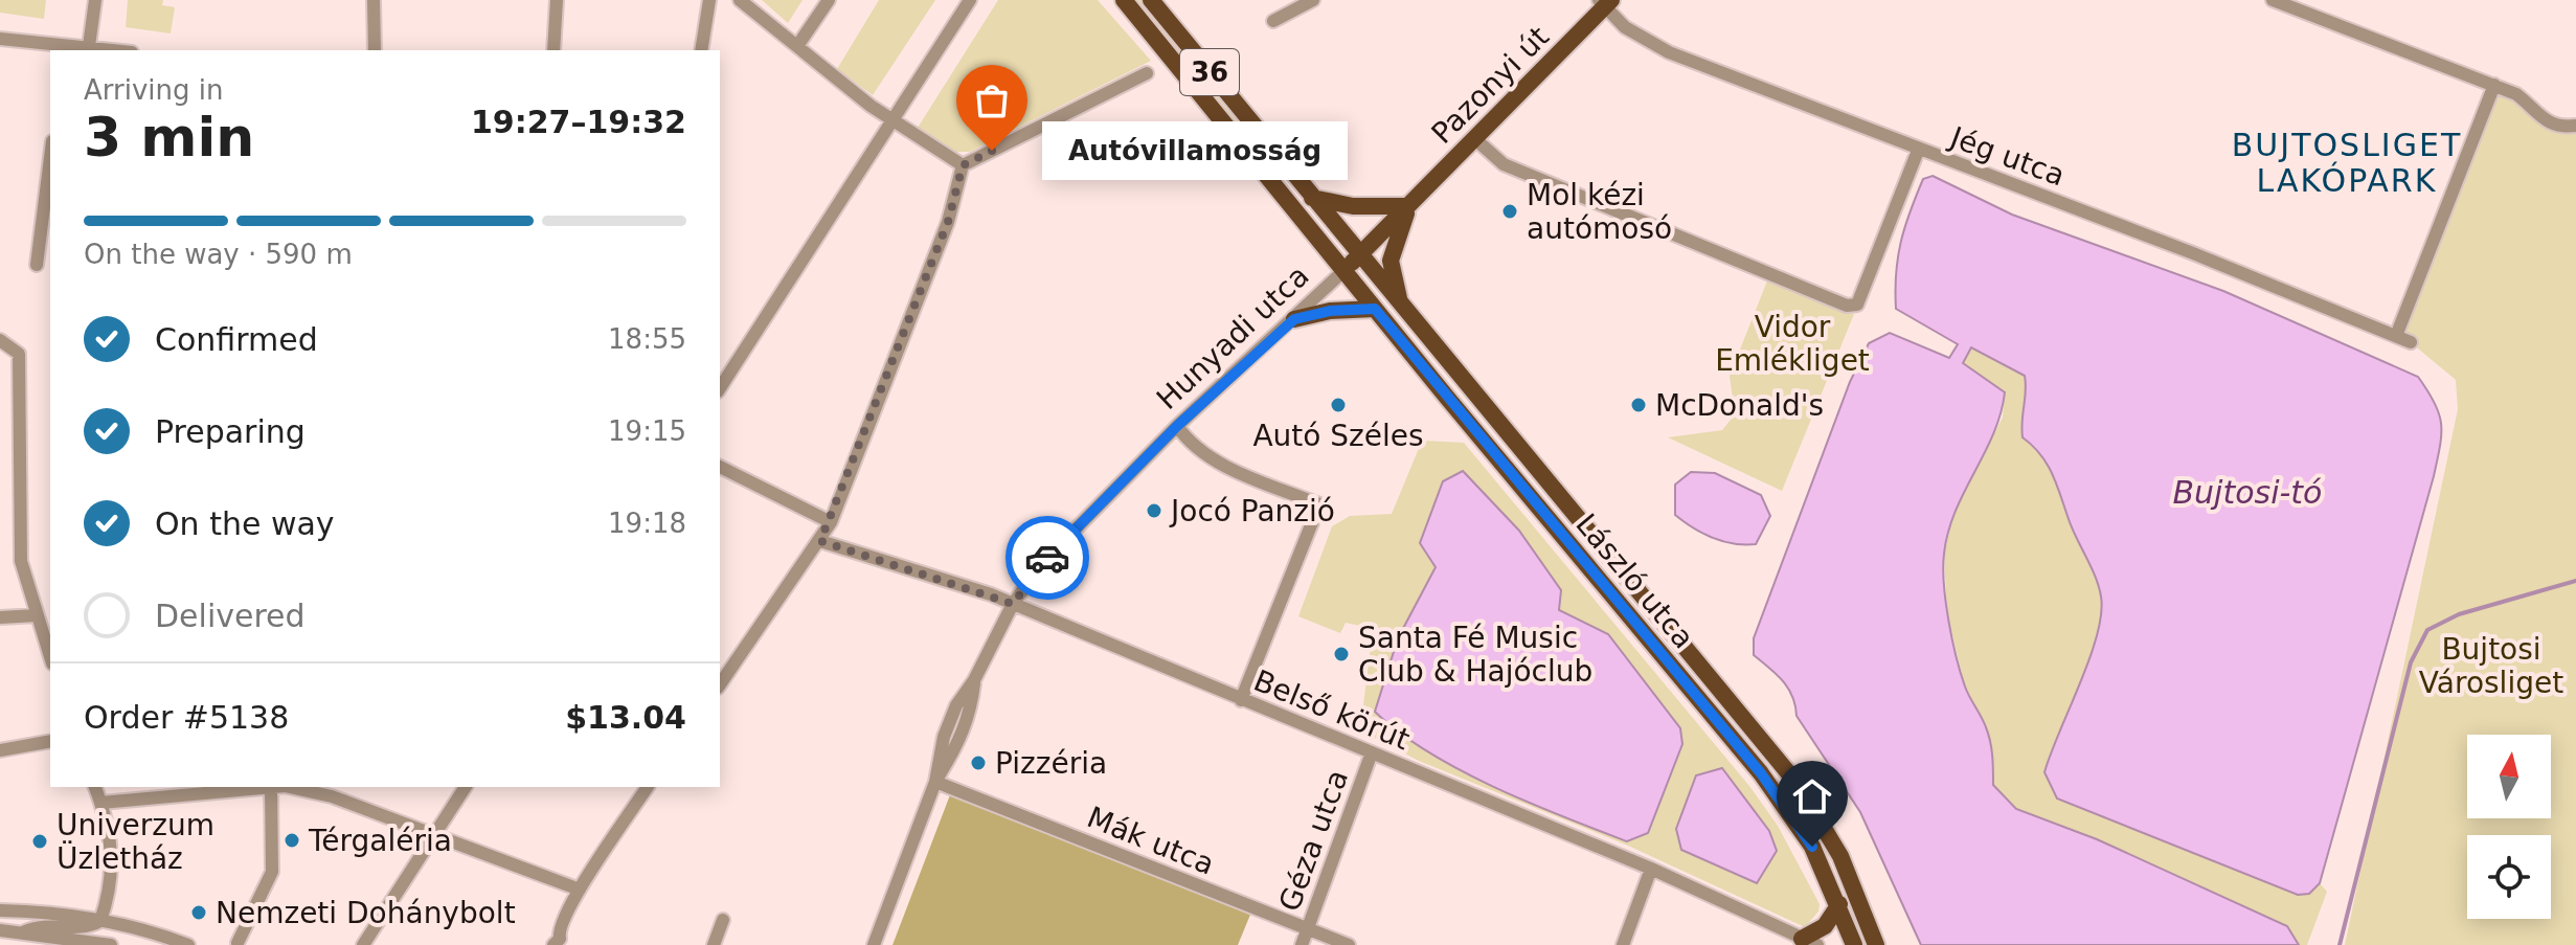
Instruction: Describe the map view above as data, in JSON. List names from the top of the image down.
{
  "streets": {
    "main road": ["36", "Pazonyi út", "László utca"],
    "street": [
      "Jég utca",
      "Hunyadi utca",
      "Belső körút",
      "Mák utca",
      "Géza utca"
    ]
  },
  "crossings": [
    ["36", "Hunyadi utca"],
    ["36", "László utca"],
    ["Pazonyi út", "Jég utca"],
    ["Hunyadi utca", "László utca"],
    ["Hunyadi utca", "Belső körút"],
    ["Hunyadi utca", "Mák utca"],
    ["Belső körút", "Géza utca"],
    ["Mák utca", "Géza utca"]
  ],
  "districts": ["BUJTOSLIGET LAKÓPARK"],
  "water": ["Bujtosi-tó"],
  "parks": ["Vidor Emlékliget", "Bujtosi Városliget"],
  "places": [
    "Autóvillamosság",
    "Mol kézi autómosó",
    "Autó Széles",
    "McDonald's",
    "Jocó Panzió",
    "Santa Fé Music Club & Hajóclub",
    "Pizzéria",
    "Térgaléria",
    "Univerzum Üzletház",
    "Nemzeti Dohánybolt"
  ],
  "north": "top",
  "page": {
    "heading": ["3 min", "Arriving in", "19:27–19:32"],
    "panel": ["Order #5138", "$13.04"],
    "bubble": "Autóvillamosság",
    "bar": "On the way · 590 m",
    "list": [
      ["Confirmed", "18:55"],
      ["Preparing", "19:15"],
      ["On the way", "19:18"],
      "Delivered"
    ]
  }
}
